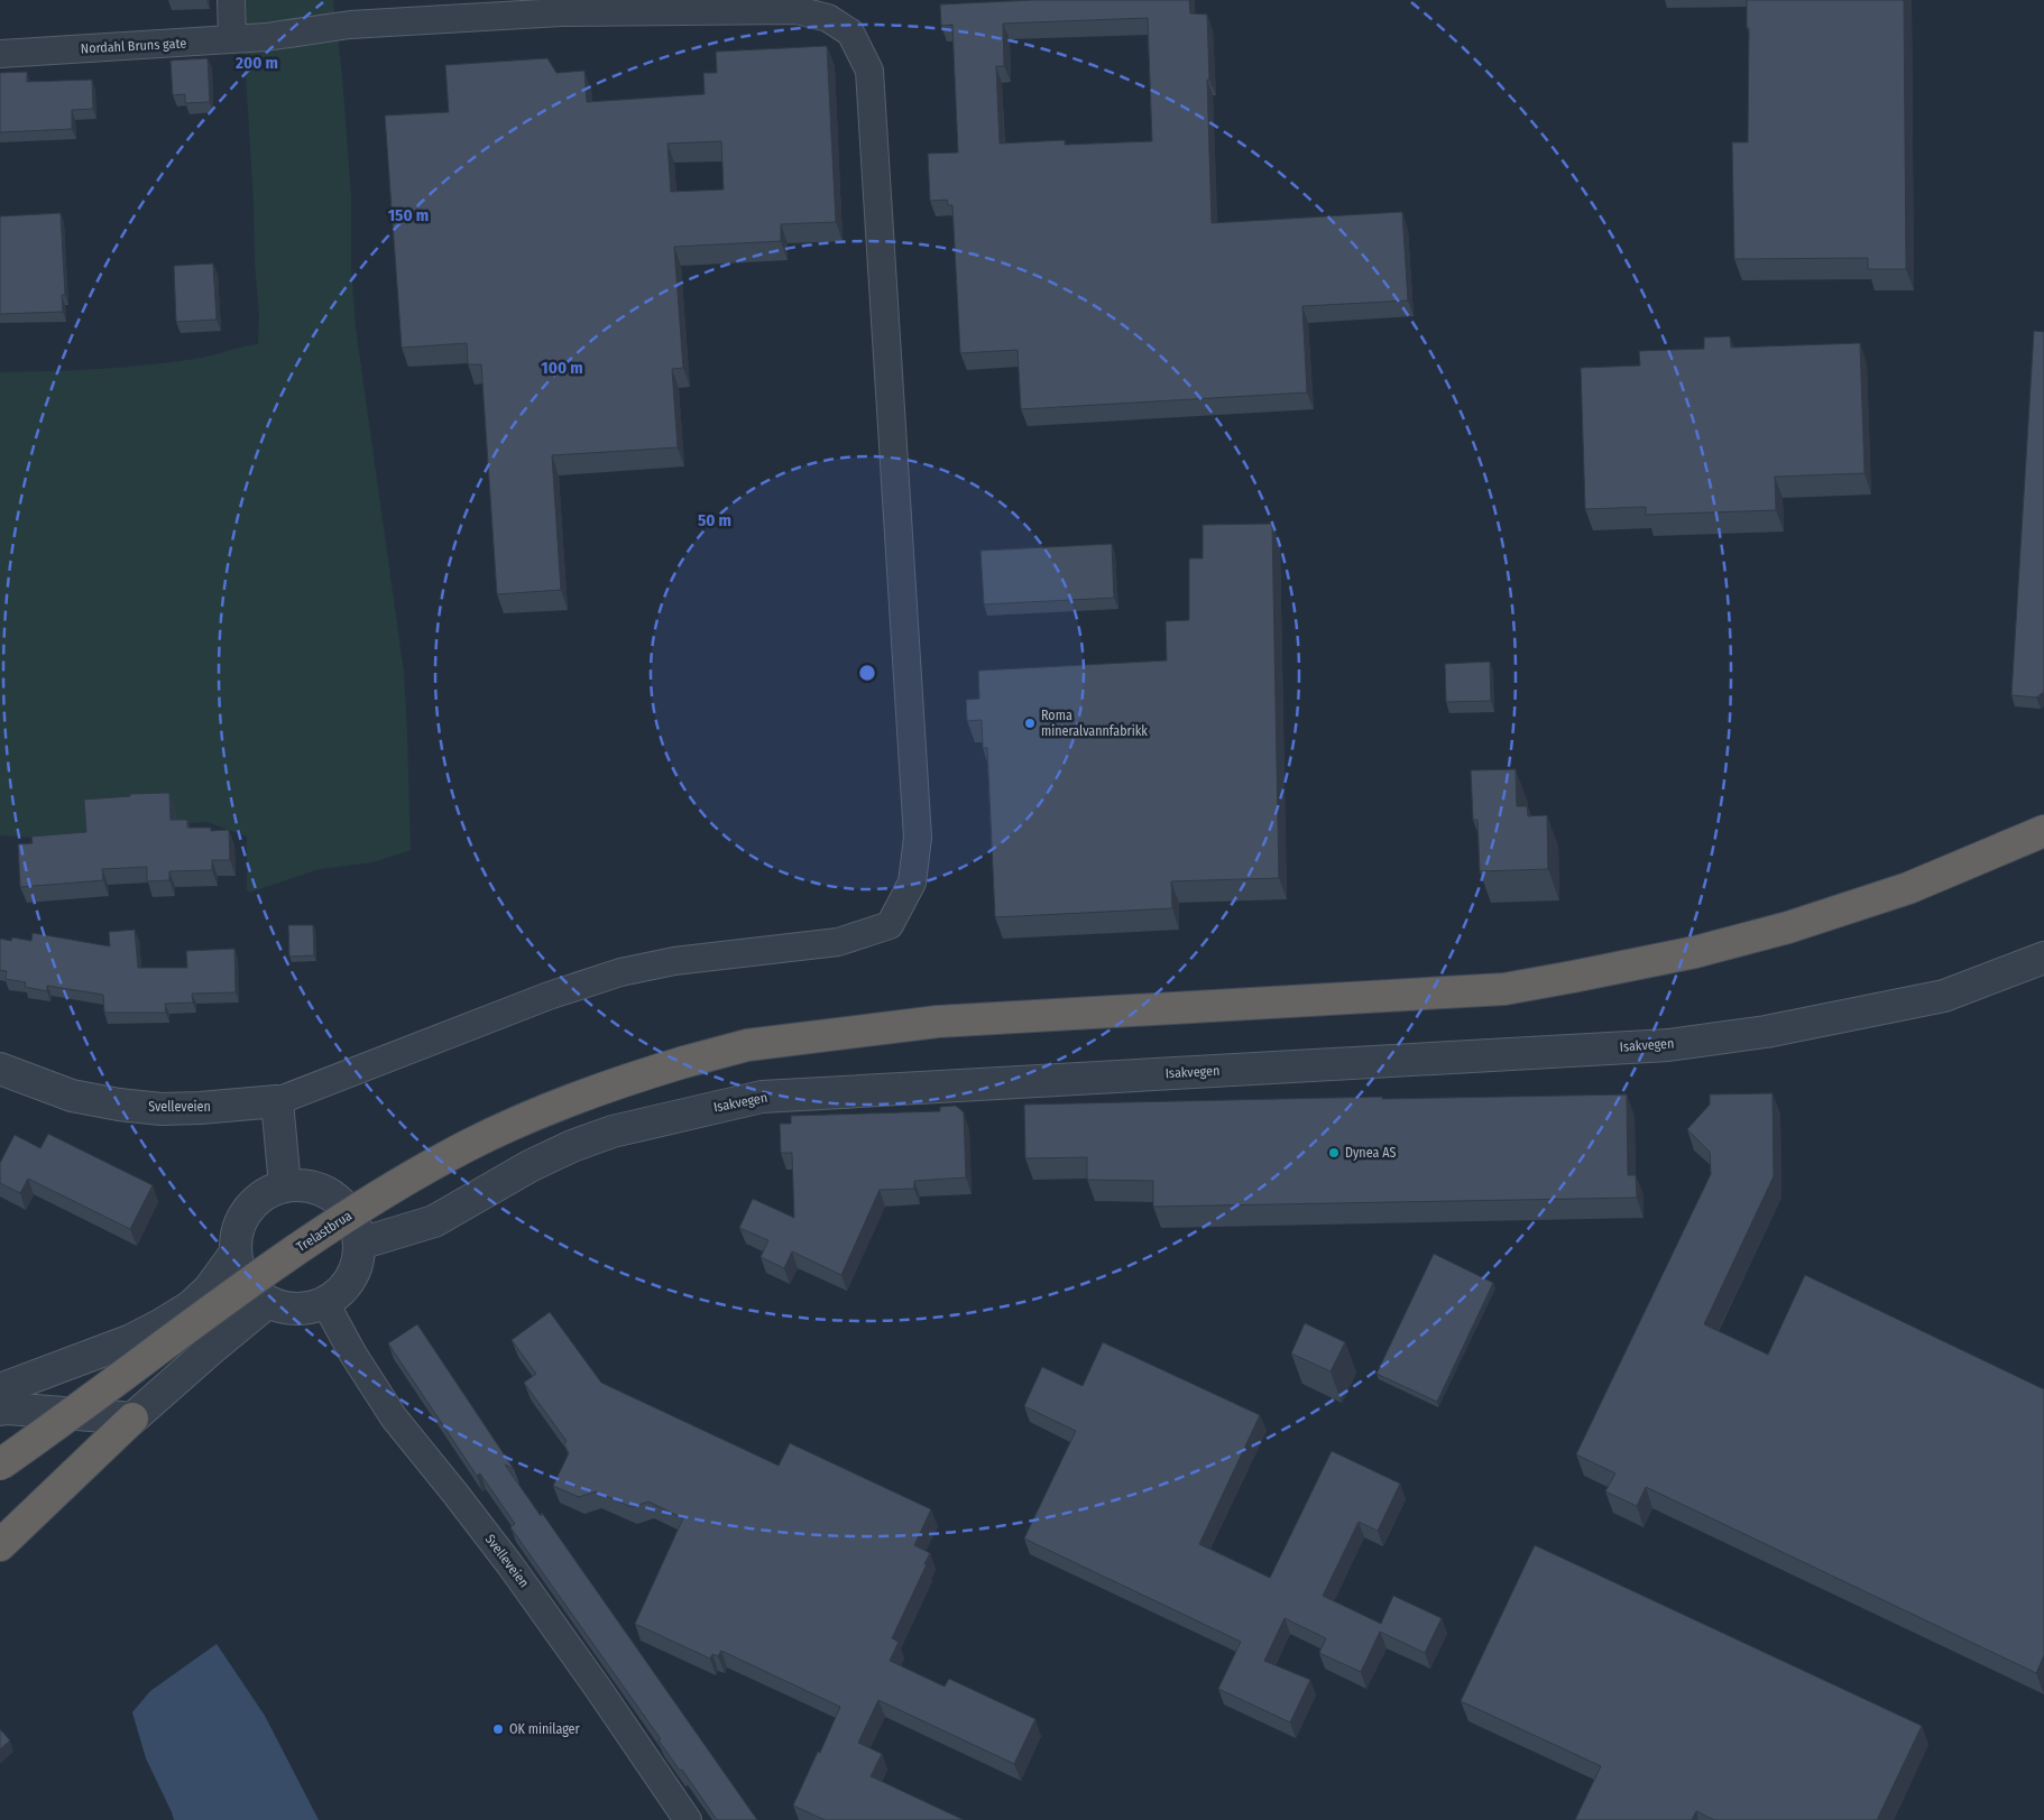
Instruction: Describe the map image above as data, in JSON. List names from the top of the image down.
{
  "streets": {
    "highway": ["Trelastbrua"],
    "street": ["Nordahl Bruns gate", "Isakvegen", "Svelleveien"]
  },
  "crossings": [
    ["Nordahl Bruns gate", "Svelleveien"],
    ["Isakvegen", "Svelleveien"]
  ],
  "places": ["Roma mineralvannfabrikk", "Dynea AS", "OK minilager"],
  "rings": [
    "200 m",
    "150 m",
    "100 m",
    "50 m"
  ]
}
